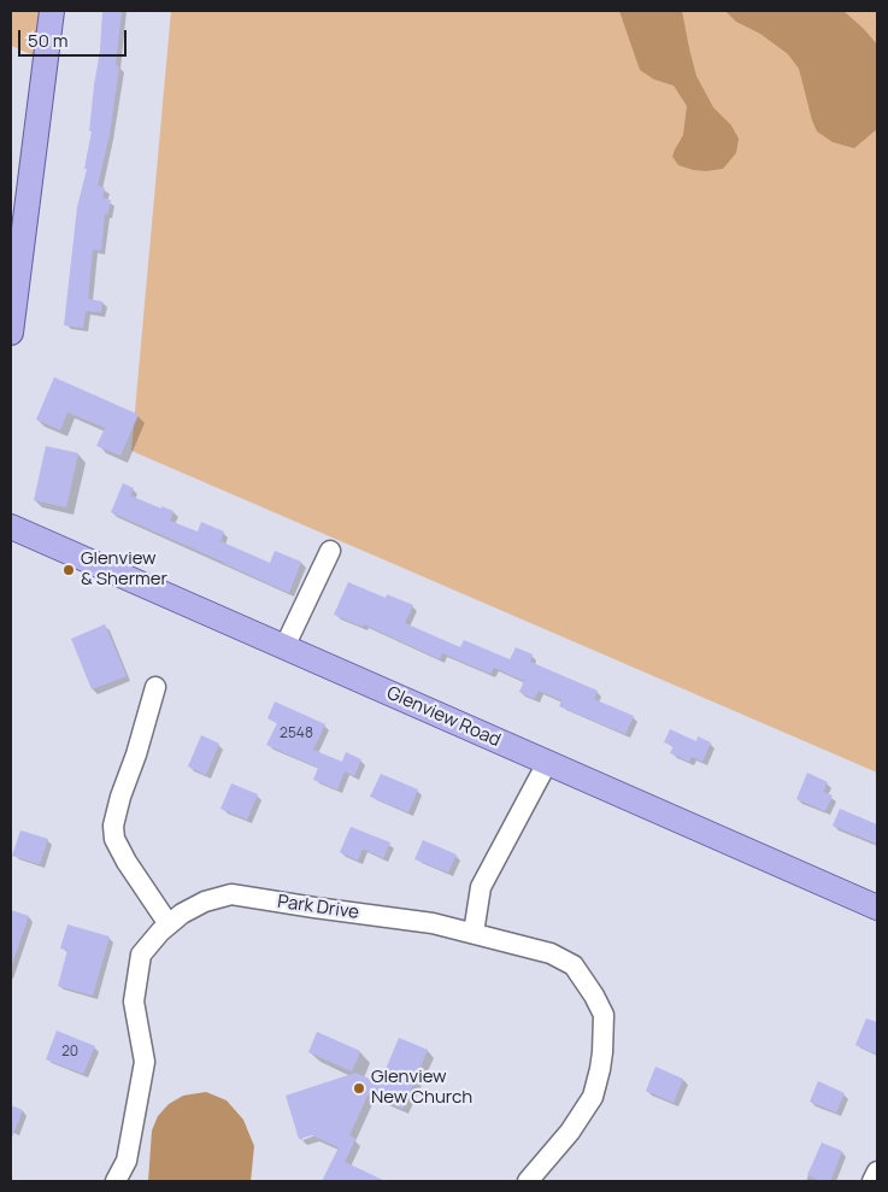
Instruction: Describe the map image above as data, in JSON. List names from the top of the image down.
{
  "streets": {
    "main road": ["Glenview Road"],
    "street": ["Park Drive"]
  },
  "places": ["Glenview & Shermer", "Glenview New Church"],
  "house_numbers": ["2548", "20"],
  "scale_bar": "50 m"
}
